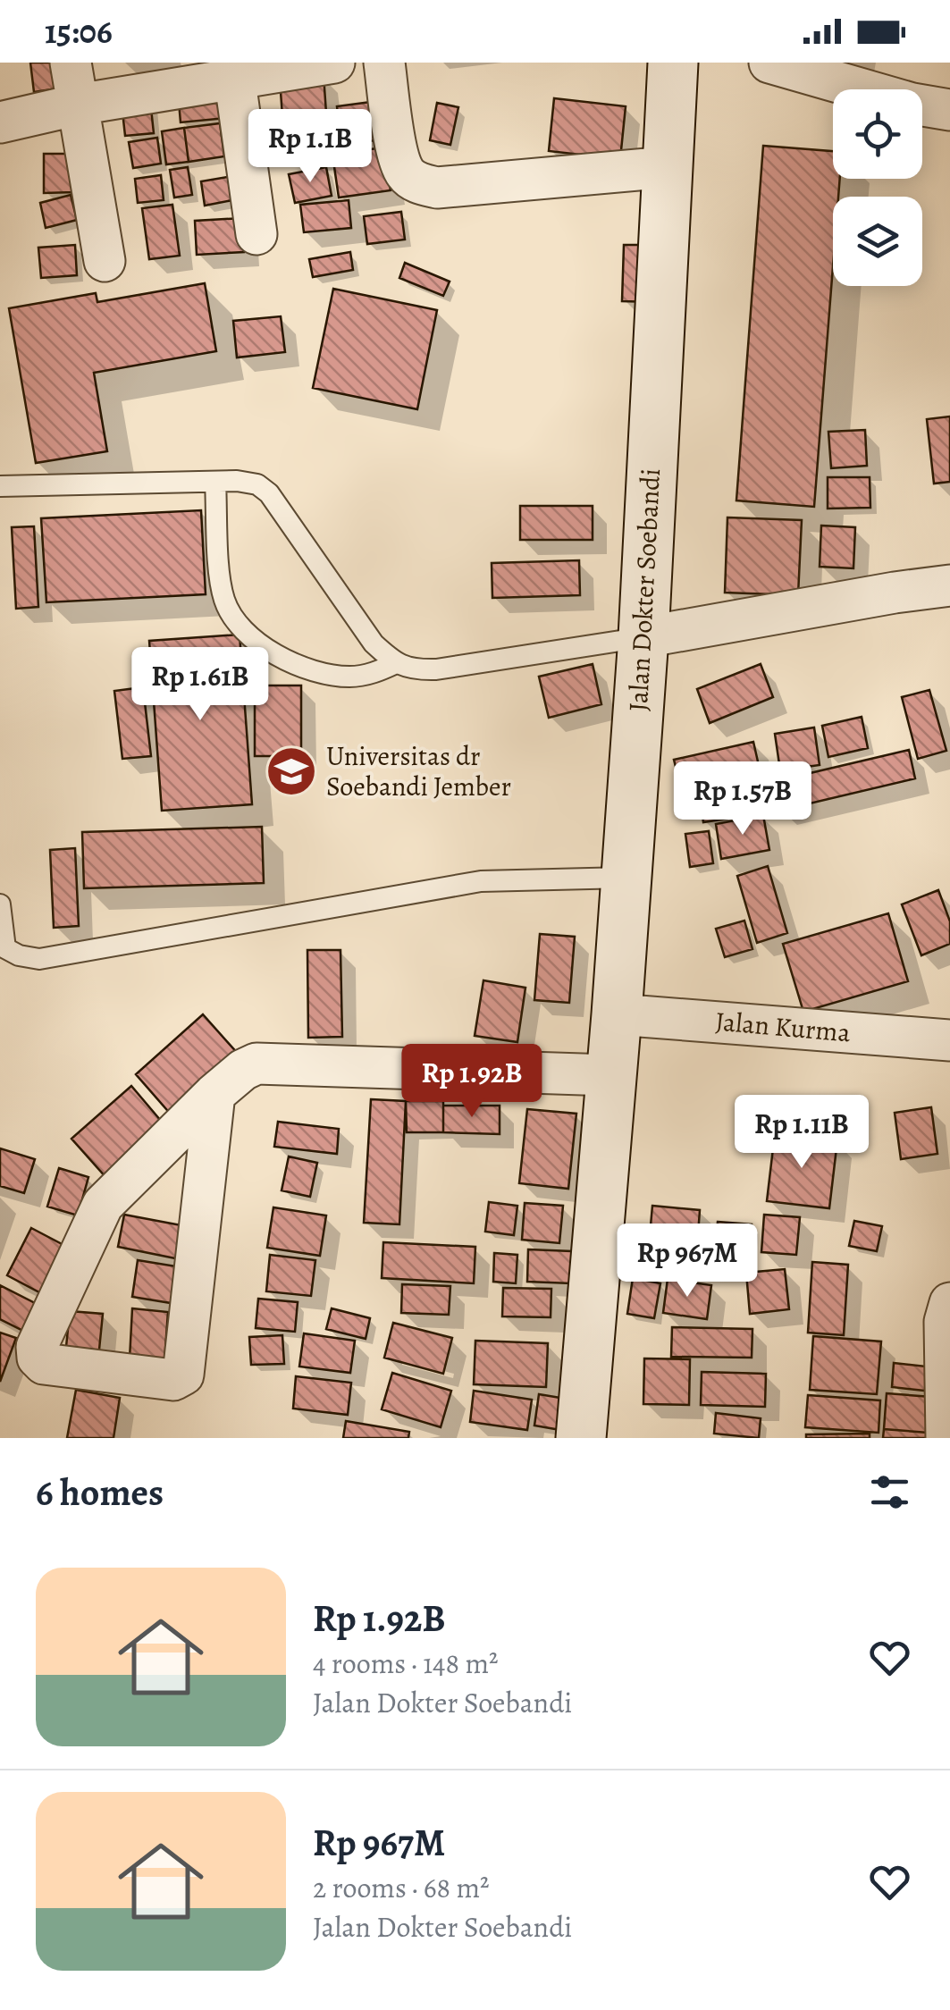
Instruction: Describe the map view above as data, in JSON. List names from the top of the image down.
{
  "streets": {
    "main road": ["Jalan Dokter Soebandi"],
    "street": ["Jalan Kurma"]
  },
  "crossings": [
    ["Jalan Dokter Soebandi", "Jalan Kurma"]
  ],
  "places": {
    "school or university": ["Universitas dr Soebandi Jember"]
  },
  "page": {
    "status": "15:06",
    "price": [
      "Rp 1.1B",
      "Rp 1.61B",
      "Rp 1.57B",
      "Rp 1.92B",
      "Rp 1.11B",
      "Rp 967M"
    ],
    "heading": "6 homes",
    "list": [
      {
        "name": "Rp 1.92B",
        "note": "4 rooms · 148 m² · Jalan Dokter Soebandi"
      },
      {
        "name": "Rp 967M",
        "note": "2 rooms · 68 m² · Jalan Dokter Soebandi"
      }
    ]
  }
}
